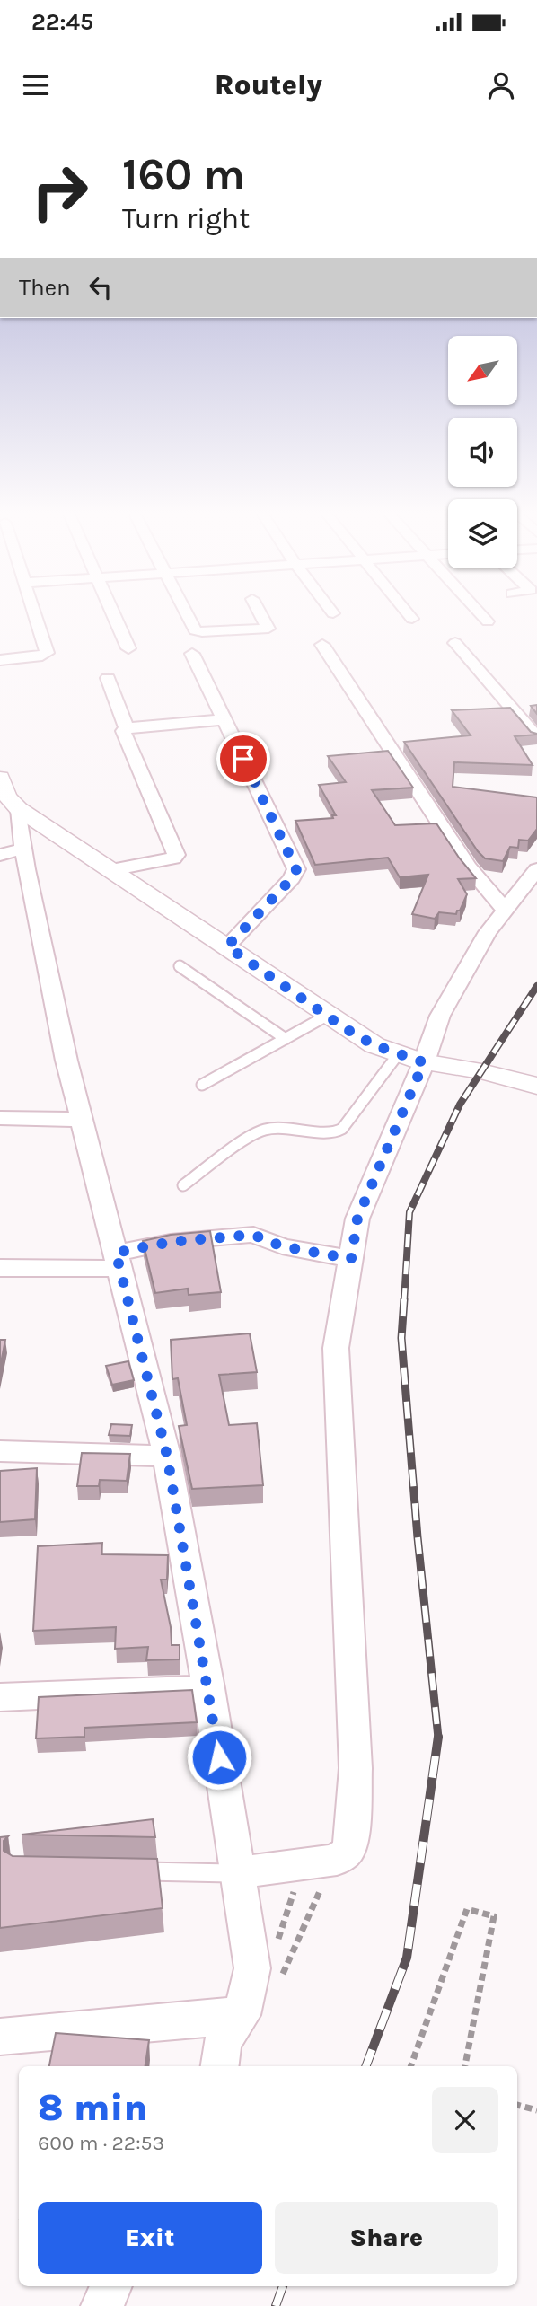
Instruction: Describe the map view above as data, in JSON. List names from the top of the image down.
{
  "north": "bottom left",
  "page": {
    "status": "22:45",
    "header": "Routely",
    "turn": ["160 m", "Turn right"],
    "then": "Then",
    "heading": ["8 min", "600 m · 22:53"],
    "buttons": ["Exit", "Share"]
  }
}
